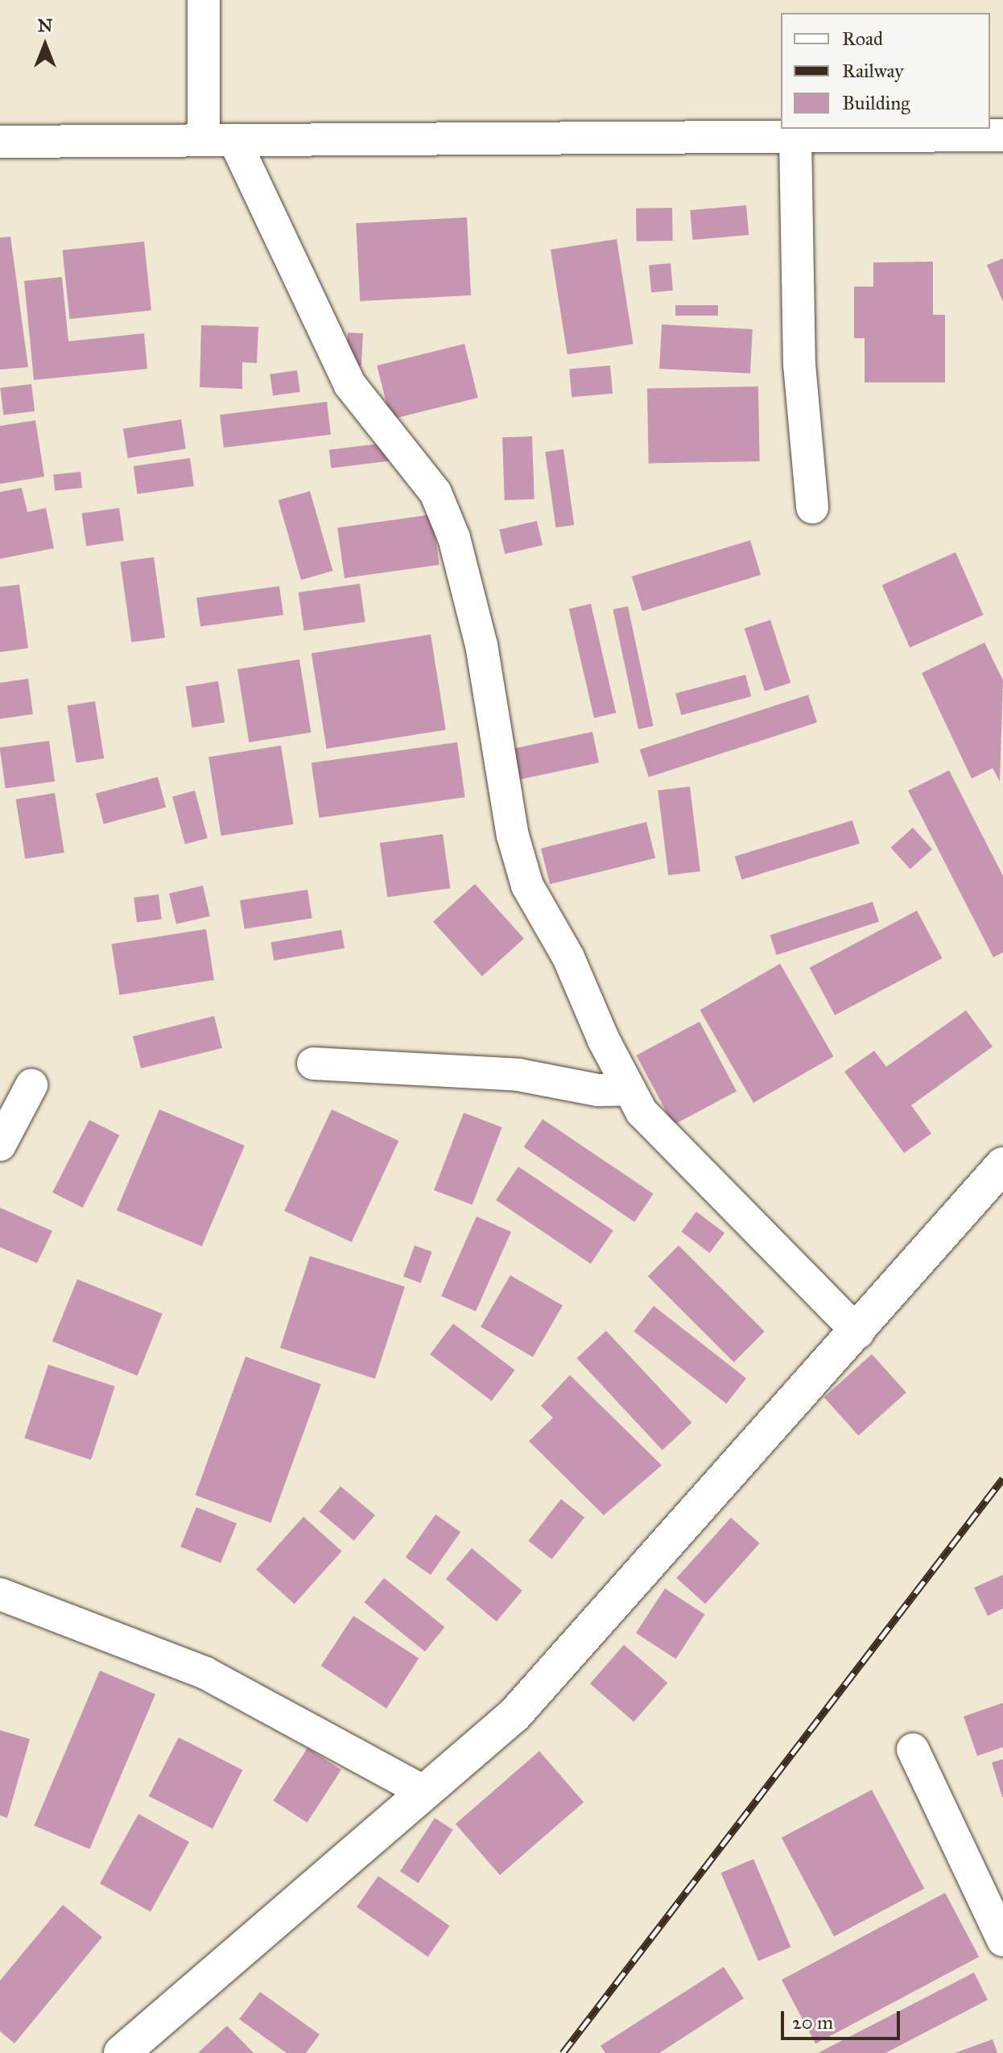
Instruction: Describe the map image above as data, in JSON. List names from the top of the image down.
{
  "legend": ["Road", "Railway", "Building"],
  "scale_bar": "20 m",
  "north": "top"
}
